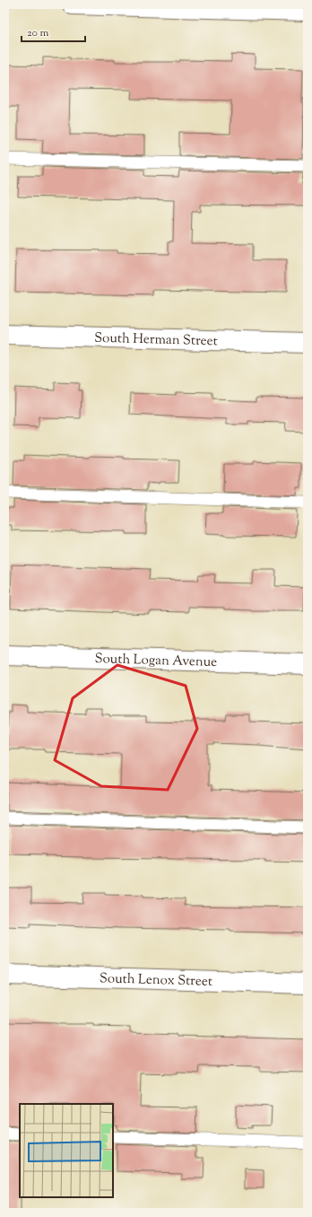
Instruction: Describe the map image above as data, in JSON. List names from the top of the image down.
{
  "streets": {
    "street": ["South Herman Street", "South Logan Avenue", "South Lenox Street"]
  },
  "scale_bar": "20 m"
}
